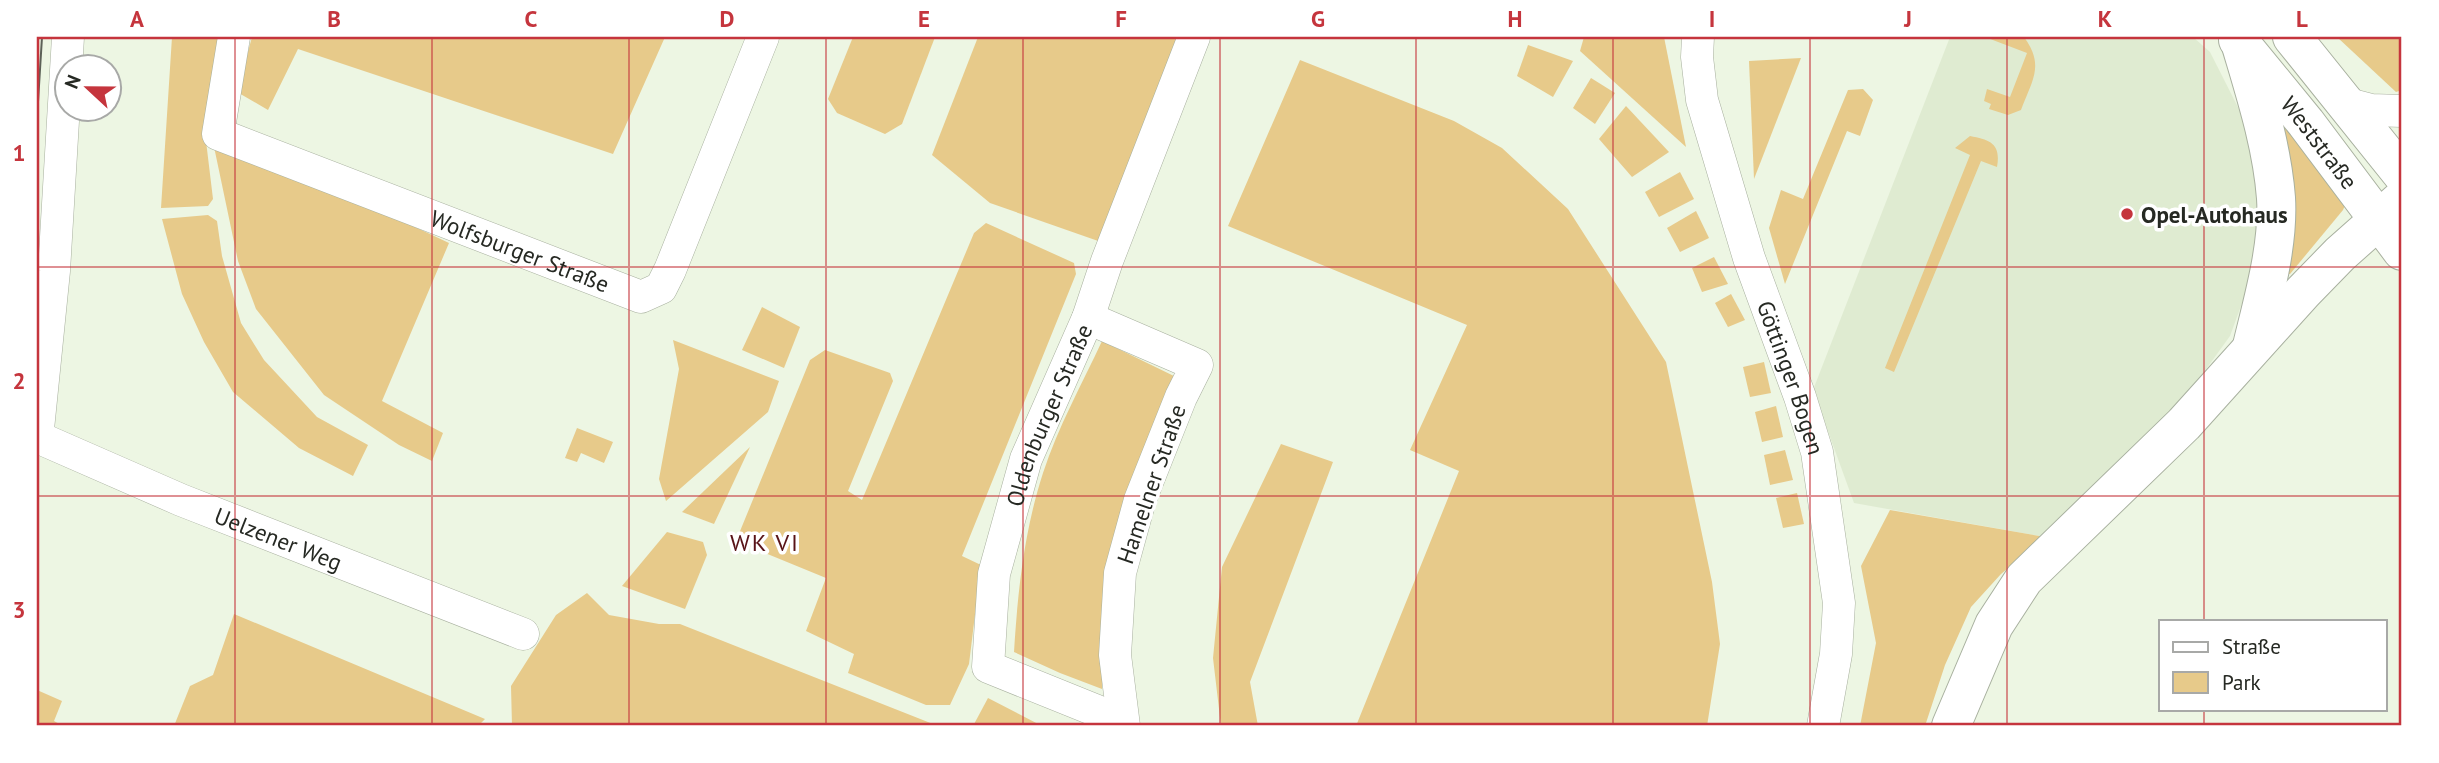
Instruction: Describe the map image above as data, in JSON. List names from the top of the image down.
{
  "streets": {
    "main road": ["Weststraße"],
    "street": [
      "Wolfsburger Straße",
      "Göttinger Bogen",
      "Oldenburger Straße",
      "Hamelner Straße",
      "Uelzener Weg"
    ]
  },
  "crossings": [
    ["Oldenburger Straße", "Hamelner Straße"]
  ],
  "districts": ["WK VI"],
  "places": ["Opel-Autohaus"],
  "legend": ["Straße", "Park"],
  "north": "left",
  "grid": {
    "columns": [
      "A",
      "B",
      "C",
      "D",
      "E",
      "F",
      "G",
      "H",
      "I",
      "J",
      "K",
      "L"
    ],
    "rows": ["1", "2", "3"]
  }
}
